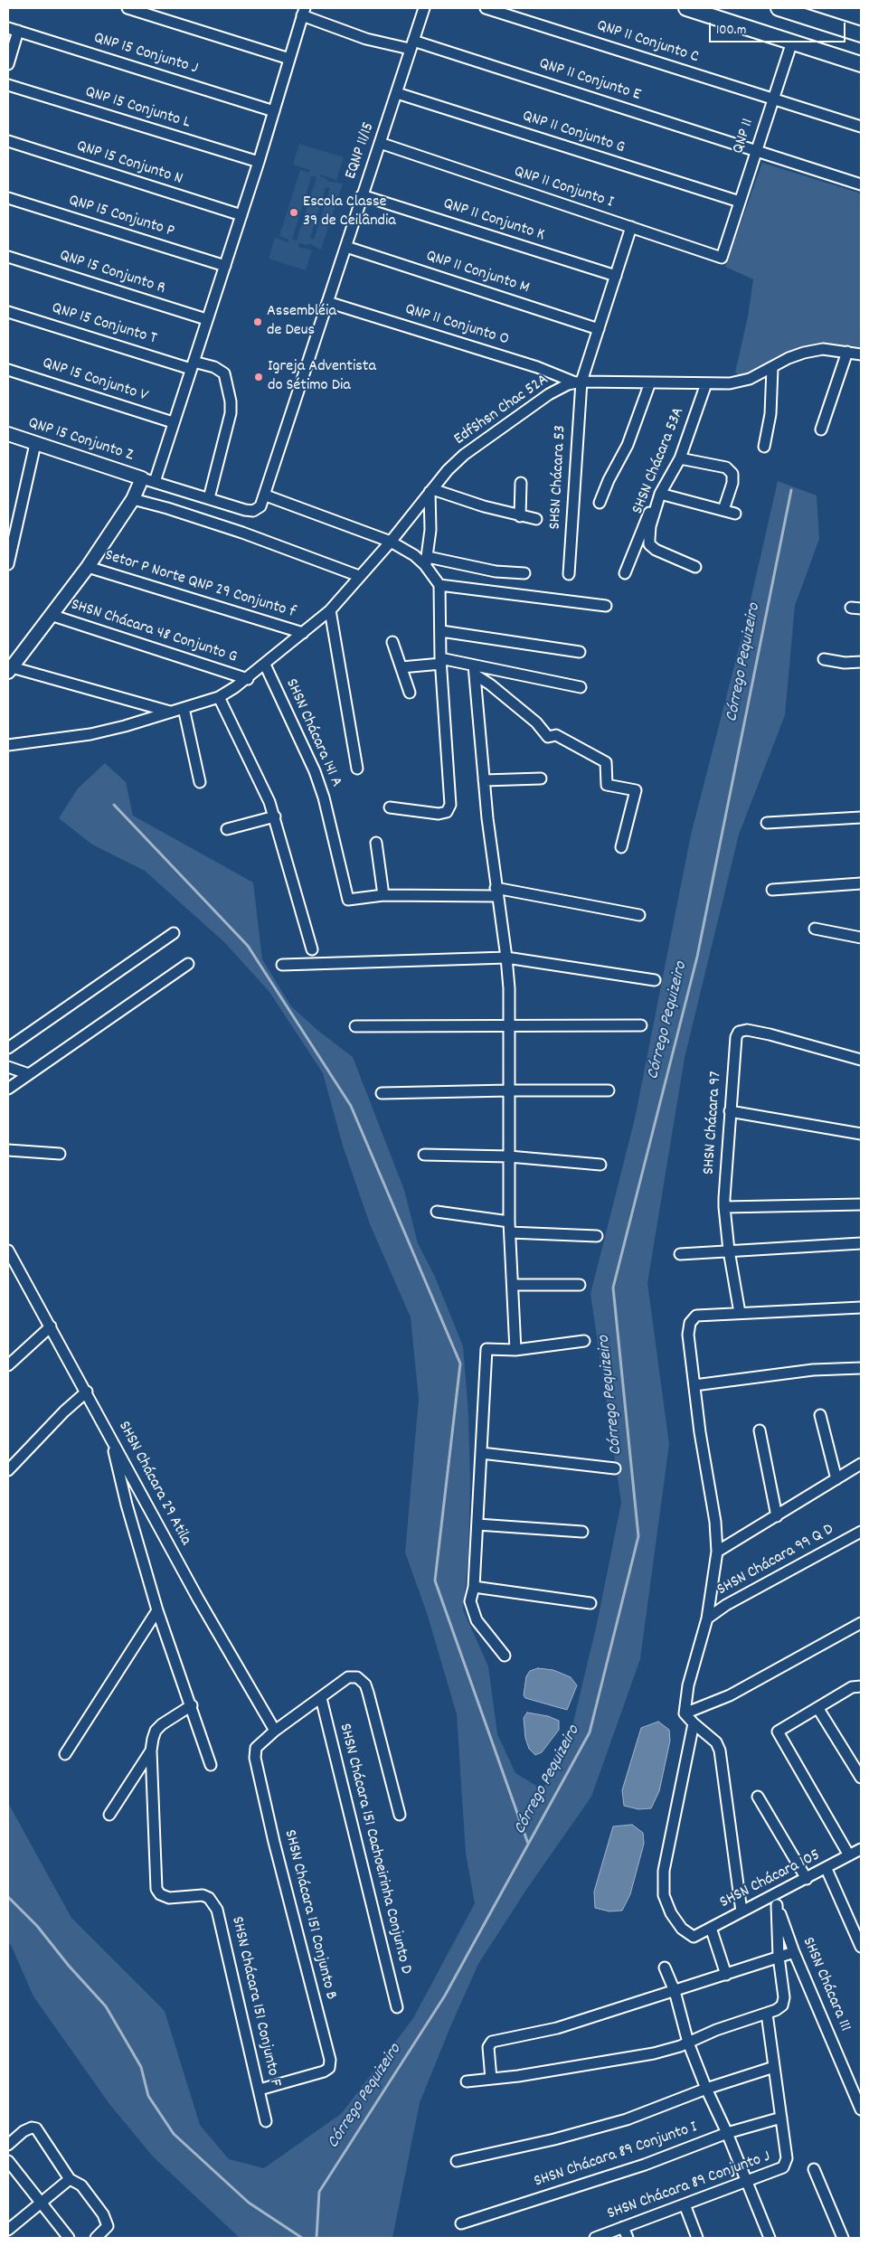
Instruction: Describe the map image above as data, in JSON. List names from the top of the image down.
{
  "streets": {
    "street": [
      "QNP 11 Conjunto C",
      "QNP 15 Conjunto J",
      "QNP 11 Conjunto E",
      "QNP 15 Conjunto L",
      "QNP 11 Conjunto G",
      "QNP 11",
      "EQNP 11/15",
      "QNP 15 Conjunto N",
      "QNP 11 Conjunto I",
      "QNP 15 Conjunto P",
      "QNP 11 Conjunto K",
      "QNP 15 Conjunto R",
      "QNP 11 Conjunto M",
      "QNP 15 Conjunto T",
      "QNP 11 Conjunto O",
      "QNP 15 Conjunto V",
      "EdfShsn Chac 52A",
      "QNP 15 Conjunto Z",
      "SHSN Chácara 53A",
      "SHSN Chácara 53",
      "Setor P Norte QNP 29 Conjunto f",
      "SHSN Chácara 48 Conjunto G",
      "SHSN Chácara 141 A",
      "SHSN Chácara 97",
      "SHSN Chácara 29 Atila",
      "SHSN Chácara 99 Q D",
      "SHSN Chácara 151 Cachoeirinha Conjunto D",
      "SHSN Chácara 105",
      "SHSN Chácara 151 Conjunto B",
      "SHSN Chácara 111",
      "SHSN Chácara 151 Conjunto F",
      "SHSN Chácara 89 Conjunto I",
      "SHSN Chácara 89 Conjunto J"
    ]
  },
  "crossings": [
    ["QNP 11 Conjunto C", "QNP 11"],
    ["QNP 11 Conjunto E", "QNP 11"],
    ["QNP 11 Conjunto E", "EQNP 11/15"],
    ["QNP 11 Conjunto G", "QNP 11"],
    ["QNP 11 Conjunto G", "EQNP 11/15"],
    ["QNP 11", "QNP 11 Conjunto I"],
    ["EQNP 11/15", "QNP 11 Conjunto I"],
    ["EQNP 11/15", "QNP 11 Conjunto K"],
    ["EQNP 11/15", "QNP 11 Conjunto M"],
    ["EQNP 11/15", "QNP 11 Conjunto O"],
    ["QNP 11 Conjunto I", "SHSN Chácara 53"],
    ["QNP 11 Conjunto K", "SHSN Chácara 53"],
    ["QNP 11 Conjunto M", "SHSN Chácara 53"],
    ["QNP 11 Conjunto O", "EdfShsn Chac 52A"],
    ["QNP 11 Conjunto O", "SHSN Chácara 53"],
    ["EdfShsn Chac 52A", "SHSN Chácara 53A"],
    ["EdfShsn Chac 52A", "SHSN Chácara 53"],
    ["EdfShsn Chac 52A", "Setor P Norte QNP 29 Conjunto f"],
    ["EdfShsn Chac 52A", "SHSN Chácara 48 Conjunto G"],
    ["EdfShsn Chac 52A", "SHSN Chácara 141 A"],
    ["SHSN Chácara 97", "SHSN Chácara 99 Q D"],
    ["SHSN Chácara 29 Atila", "SHSN Chácara 151 Conjunto B"],
    ["SHSN Chácara 105", "SHSN Chácara 111"],
    ["SHSN Chácara 151 Conjunto B", "SHSN Chácara 151 Conjunto F"],
    ["SHSN Chácara 89 Conjunto I", "SHSN Chácara 89 Conjunto J"]
  ],
  "water": ["Córrego Pequizeiro"],
  "places": ["Escola Classe 39 de Ceilândia", "Assembléia de Deus", "Igreja Adventista do Sétimo Dia"],
  "scale_bar": "100 m"
}
